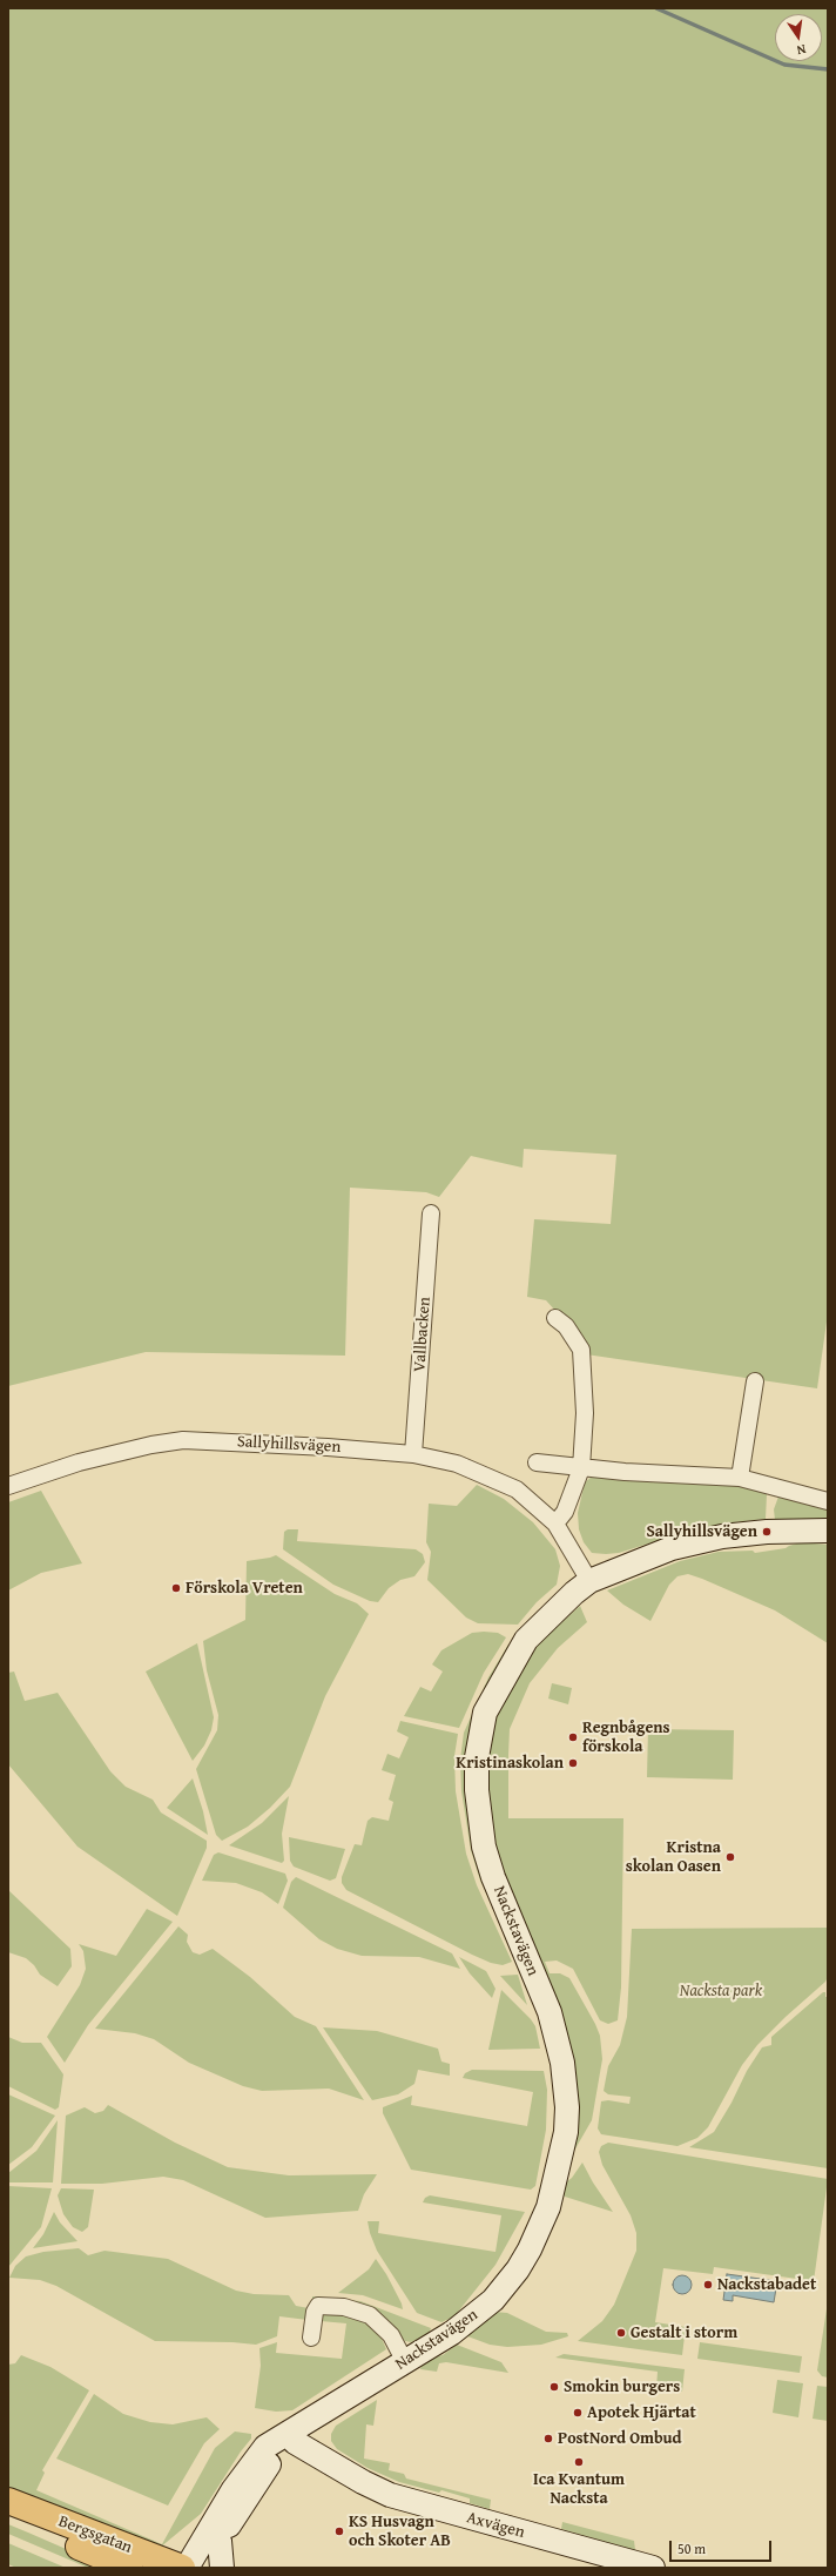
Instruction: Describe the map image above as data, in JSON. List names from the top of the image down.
{
  "streets": {
    "highway": ["Bergsgatan"],
    "street": [
      "Vallbacken",
      "Sallyhillsvägen",
      "Nackstavägen",
      "Axvägen"
    ]
  },
  "crossings": [
    ["Vallbacken", "Sallyhillsvägen"],
    ["Sallyhillsvägen", "Nackstavägen"],
    ["Nackstavägen", "Axvägen"]
  ],
  "parks": ["Nacksta park"],
  "places": [
    "Sallyhillsvägen",
    "Förskola Vreten",
    "Regnbågens förskola",
    "Kristinaskolan",
    "Kristna skolan Oasen",
    "Nackstabadet",
    "Gestalt i storm",
    "Smokin burgers",
    "Apotek Hjärtat",
    "PostNord Ombud",
    "Ica Kvantum Nacksta",
    "KS Husvagn och Skoter AB"
  ],
  "scale_bar": "50 m",
  "north": "bottom"
}
